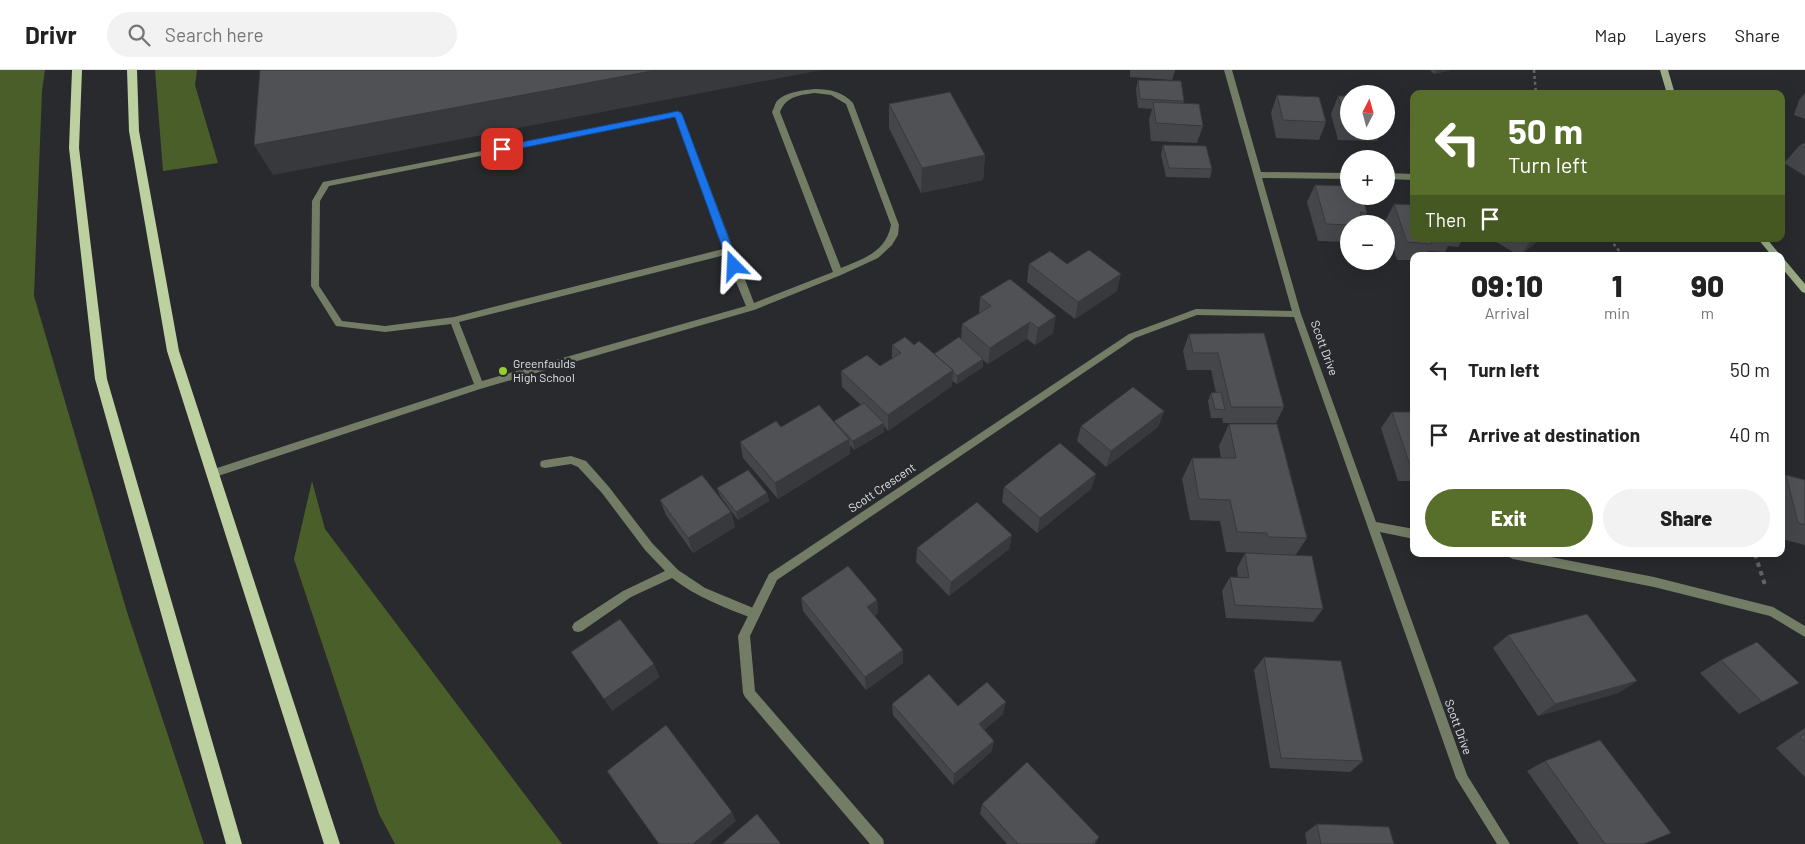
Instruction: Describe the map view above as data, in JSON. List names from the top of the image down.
{
  "streets": {
    "street": ["Scott Drive", "Scott Crescent"]
  },
  "crossings": [
    ["Scott Drive", "Scott Crescent"]
  ],
  "places": ["Greenfaulds High School"],
  "north": "top",
  "page": {
    "header": "Drivr",
    "search": "Search here",
    "nav": ["Map", "Layers", "Share"],
    "map_buttons": ["+", "−"],
    "turn": ["50 m", "Turn left"],
    "then": "Then",
    "eta": [
      "09:10",
      "Arrival",
      "1",
      "min",
      "90",
      "m"
    ],
    "list": [
      {
        "name": "Turn left",
        "value": "50 m"
      },
      {
        "name": "Arrive at destination",
        "value": "40 m"
      }
    ],
    "buttons": ["Exit", "Share"]
  }
}
